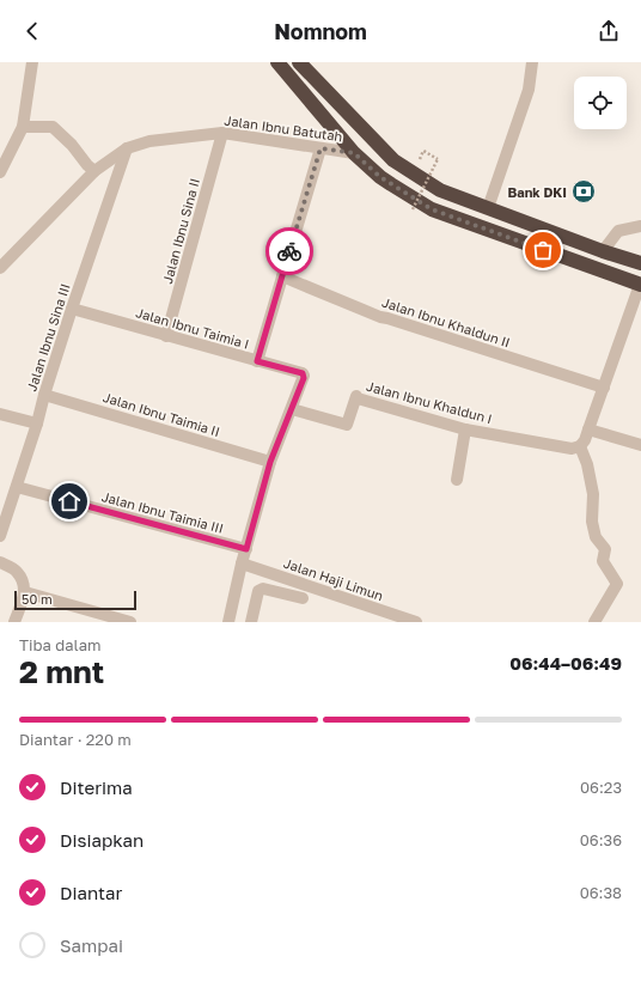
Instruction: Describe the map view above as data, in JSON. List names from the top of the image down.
{
  "streets": {
    "street": [
      "Jalan Ibnu Batutah",
      "Jalan Ibnu Sina II",
      "Jalan Ibnu Khaldun II",
      "Jalan Ibnu Taimia I",
      "Jalan Ibnu Sina III",
      "Jalan Ibnu Khaldun I",
      "Jalan Ibnu Taimia II",
      "Jalan Ibnu Taimia III",
      "Jalan Haji Limun"
    ]
  },
  "crossings": [
    ["Jalan Ibnu Batutah", "Jalan Ibnu Sina II"],
    ["Jalan Ibnu Batutah", "Jalan Ibnu Sina III"],
    ["Jalan Ibnu Sina II", "Jalan Ibnu Taimia I"],
    ["Jalan Ibnu Taimia I", "Jalan Ibnu Sina III"],
    ["Jalan Ibnu Taimia I", "Jalan Ibnu Khaldun I"],
    ["Jalan Ibnu Sina III", "Jalan Ibnu Taimia II"],
    ["Jalan Ibnu Sina III", "Jalan Ibnu Taimia III"]
  ],
  "places": {
    "bank": ["Bank DKI"]
  },
  "scale_bar": "50 m",
  "page": {
    "header": "Nomnom",
    "scale": "50 m",
    "heading": ["2 mnt", "Tiba dalam", "06:44–06:49"],
    "bar": "Diantar · 220 m",
    "list": [
      ["Diterima", "06:23"],
      ["Disiapkan", "06:36"],
      ["Diantar", "06:38"],
      "Sampai"
    ]
  }
}
